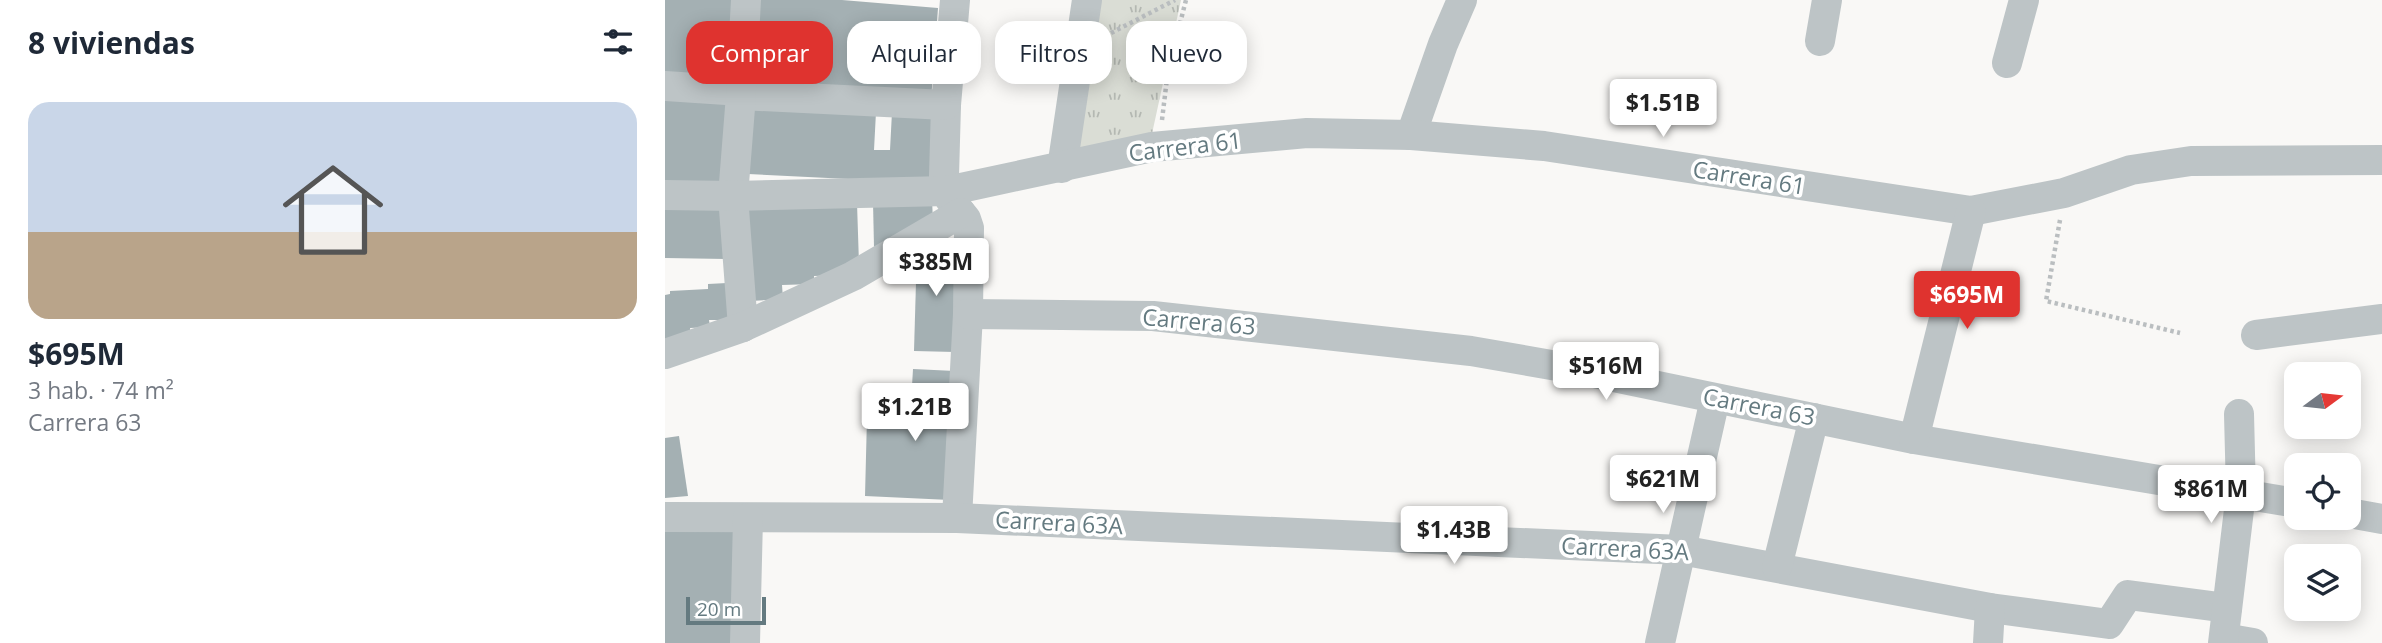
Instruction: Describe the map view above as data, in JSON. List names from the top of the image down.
{
  "streets": {
    "street": ["Carrera 61", "Carrera 63", "Carrera 63A"]
  },
  "scale_bar": "20 m",
  "north": "right",
  "page": {
    "heading": "8 viviendas",
    "chip": [
      "Comprar",
      "Alquilar",
      "Filtros",
      "Nuevo"
    ],
    "price": [
      "$1.51B",
      "$385M",
      "$695M",
      "$516M",
      "$1.21B",
      "$621M",
      "$861M",
      "$1.43B"
    ],
    "list": [
      {
        "name": "$695M",
        "note": "3 hab. · 74 m² · Carrera 63"
      }
    ],
    "scale": "20 m"
  }
}
